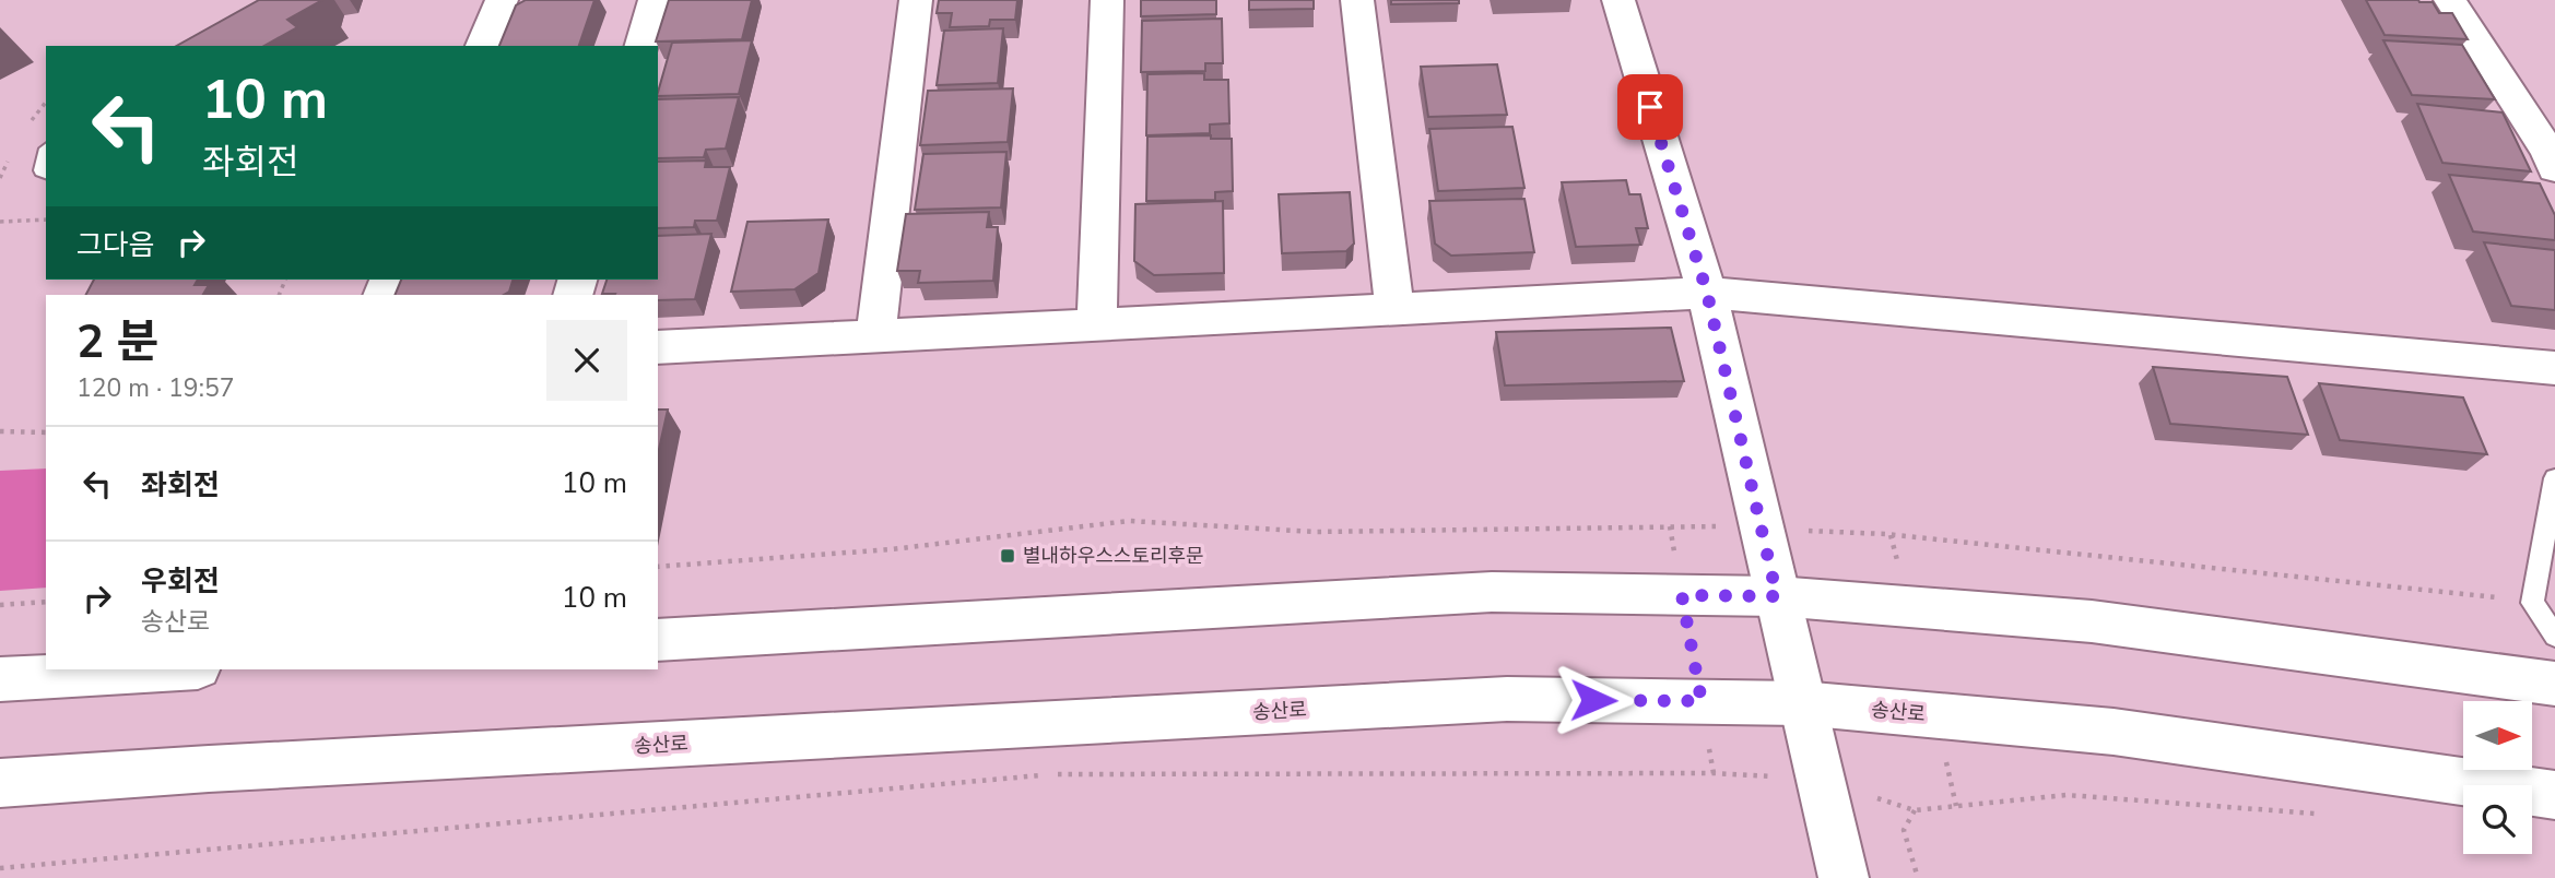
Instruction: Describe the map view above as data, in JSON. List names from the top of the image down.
{
  "streets": {
    "street": ["송산로"]
  },
  "places": {
    "transit": ["별내하우스스토리후문"]
  },
  "north": "right",
  "page": {
    "turn": ["10 m", "좌회전"],
    "then": "그다음",
    "heading": ["2 분", "120 m · 19:57"],
    "list": [
      {
        "name": "좌회전",
        "value": "10 m"
      },
      {
        "name": "우회전",
        "note": "송산로",
        "value": "10 m"
      }
    ]
  }
}
